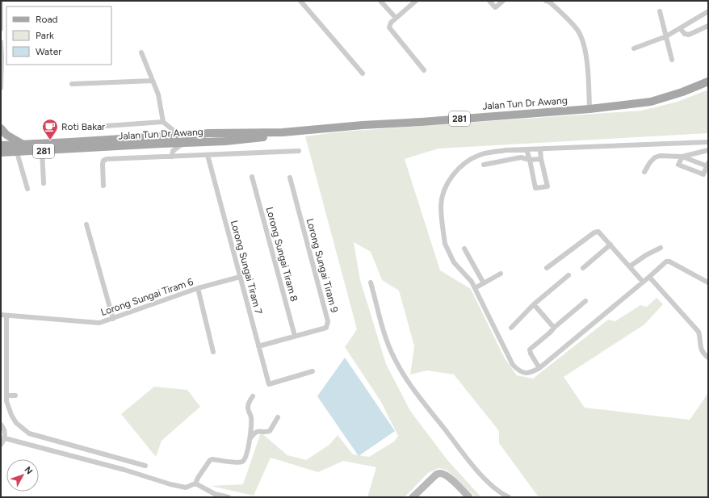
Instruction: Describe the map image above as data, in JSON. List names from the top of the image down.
{
  "streets": {
    "main road": ["Jalan Tun Dr Awang", "281"],
    "street": [
      "Lorong Sungai Tiram 8",
      "Lorong Sungai Tiram 9",
      "Lorong Sungai Tiram 7",
      "Lorong Sungai Tiram 6"
    ]
  },
  "crossings": [
    ["Lorong Sungai Tiram 8", "Lorong Sungai Tiram 9"],
    ["Lorong Sungai Tiram 9", "Lorong Sungai Tiram 7"],
    ["Lorong Sungai Tiram 7", "Lorong Sungai Tiram 6"]
  ],
  "places": {
    "cafe": ["Roti Bakar"]
  },
  "legend": ["Road", "Park", "Water"],
  "north": "top right"
}
